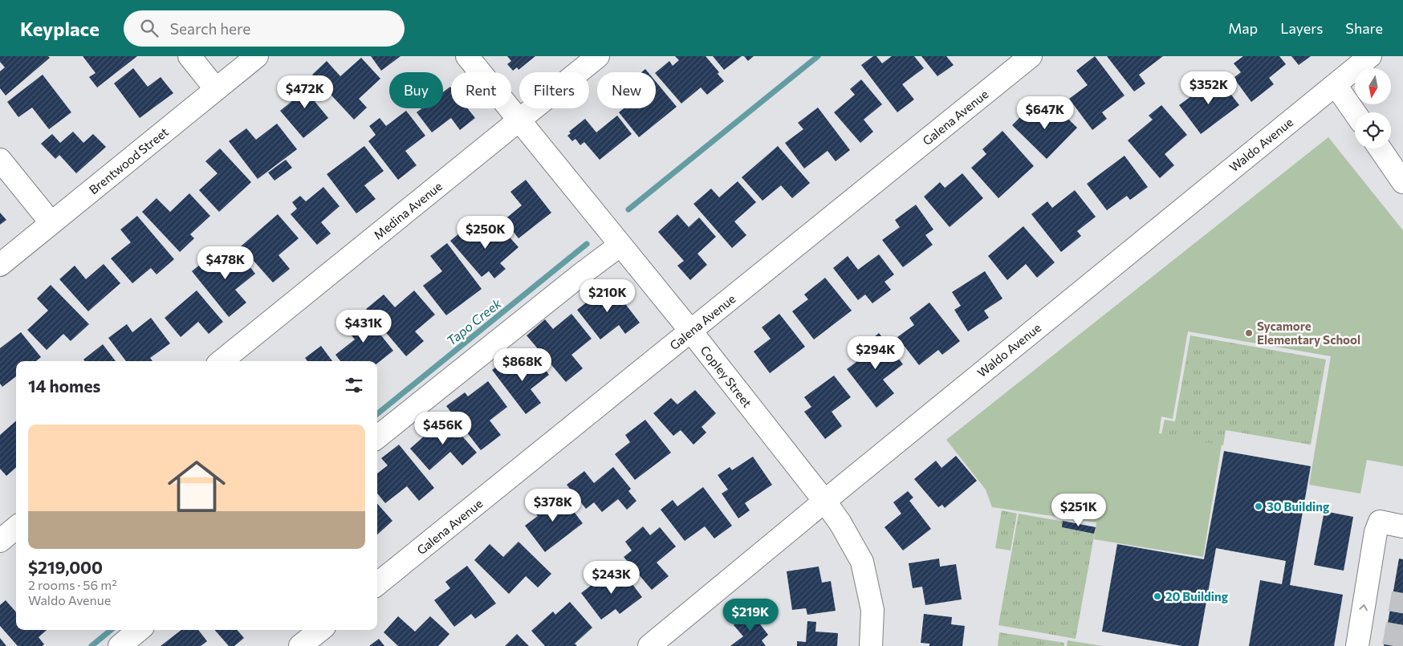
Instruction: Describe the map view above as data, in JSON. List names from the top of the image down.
{
  "streets": {
    "street": [
      "Galena Avenue",
      "Waldo Avenue",
      "Brentwood Street",
      "Medina Avenue",
      "Copley Street"
    ]
  },
  "crossings": [
    ["Galena Avenue", "Copley Street"],
    ["Waldo Avenue", "Copley Street"],
    ["Medina Avenue", "Copley Street"]
  ],
  "water": ["Tapo Creek"],
  "places": ["Sycamore Elementary School", "30 Building", "20 Building"],
  "north": "bottom",
  "page": {
    "header": "Keyplace",
    "search": "Search here",
    "nav": ["Map", "Layers", "Share"],
    "price": [
      "$352K",
      "$472K",
      "$647K",
      "$250K",
      "$478K",
      "$210K",
      "$431K",
      "$294K",
      "$868K",
      "$456K",
      "$378K",
      "$251K",
      "$243K",
      "$219K"
    ],
    "chip": [
      "Buy",
      "Rent",
      "Filters",
      "New"
    ],
    "heading": "14 homes",
    "list": [
      {
        "name": "$219,000",
        "note": "2 rooms · 56 m² · Waldo Avenue"
      }
    ]
  }
}
